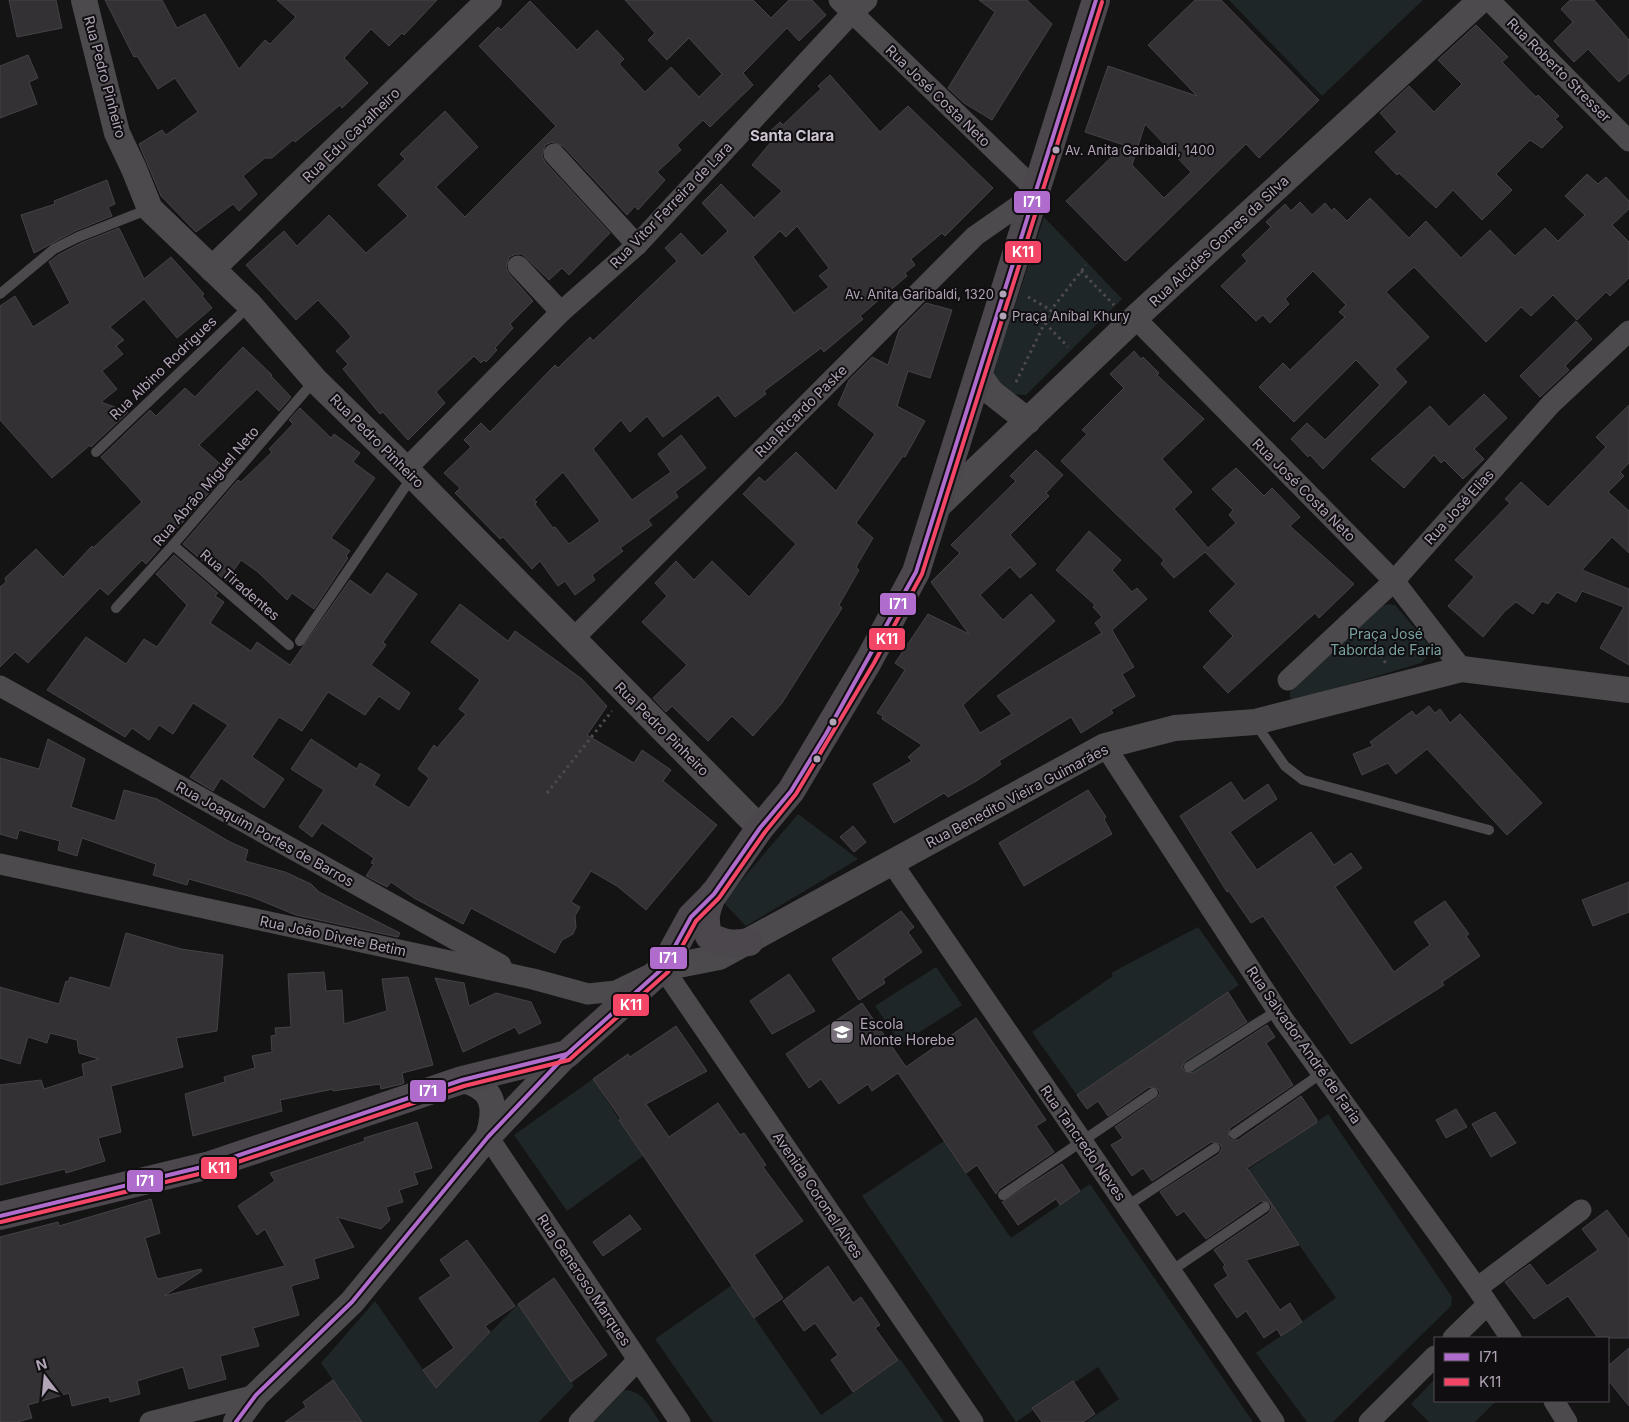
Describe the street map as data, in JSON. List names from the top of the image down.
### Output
{
  "streets": {
    "street": [
      "Rua Roberto Stresser",
      "Rua Pedro Pinheiro",
      "Rua José Costa Neto",
      "Rua Edu Cavalheiro",
      "Rua Vitor Ferreira de Lara",
      "Rua Alcides Gomes da Silva",
      "Rua Ricardo Paske",
      "Rua José Elias",
      "Rua Benedito Vieira Guimarães",
      "Rua Joaquim Portes de Barros",
      "Rua João Divete Betim",
      "Rua Salvador André de Faria",
      "Rua Tancredo Neves",
      "Avenida Coronel Alves",
      "Rua Generoso Marques"
    ],
    "lane": ["Rua Albino Rodrigues", "Rua Abrão Miguel Neto", "Rua Tiradentes"]
  },
  "crossings": [
    ["Rua Pedro Pinheiro", "Rua Edu Cavalheiro"],
    ["Rua Pedro Pinheiro", "Rua Vitor Ferreira de Lara"],
    ["Rua Pedro Pinheiro", "Rua Albino Rodrigues"],
    ["Rua Pedro Pinheiro", "Rua Ricardo Paske"],
    ["Rua Pedro Pinheiro", "Rua Abrão Miguel Neto"],
    ["Rua José Costa Neto", "Rua Vitor Ferreira de Lara"],
    ["Rua José Costa Neto", "Rua Alcides Gomes da Silva"],
    ["Rua José Costa Neto", "Rua Ricardo Paske"],
    ["Rua José Costa Neto", "Rua José Elias"],
    ["Rua José Costa Neto", "Rua Benedito Vieira Guimarães"],
    ["Rua Abrão Miguel Neto", "Rua Tiradentes"],
    ["Rua Benedito Vieira Guimarães", "Rua João Divete Betim"],
    ["Rua Benedito Vieira Guimarães", "Rua Salvador André de Faria"],
    ["Rua Benedito Vieira Guimarães", "Rua Tancredo Neves"],
    ["Rua Benedito Vieira Guimarães", "Avenida Coronel Alves"],
    ["Rua Joaquim Portes de Barros", "Rua João Divete Betim"],
    ["Rua João Divete Betim", "Avenida Coronel Alves"]
  ],
  "districts": ["Santa Clara"],
  "parks": ["Praça José Taborda de Faria"],
  "places": {
    "other": ["Av. Anita Garibaldi, 1400", "Av. Anita Garibaldi, 1320", "Praça Aníbal Khury"],
    "school or university": ["Escola Monte Horebe"]
  },
  "lines": ["transit line I71", "transit line K11"],
  "legend": ["I71", "K11"],
  "north": "top"
}
